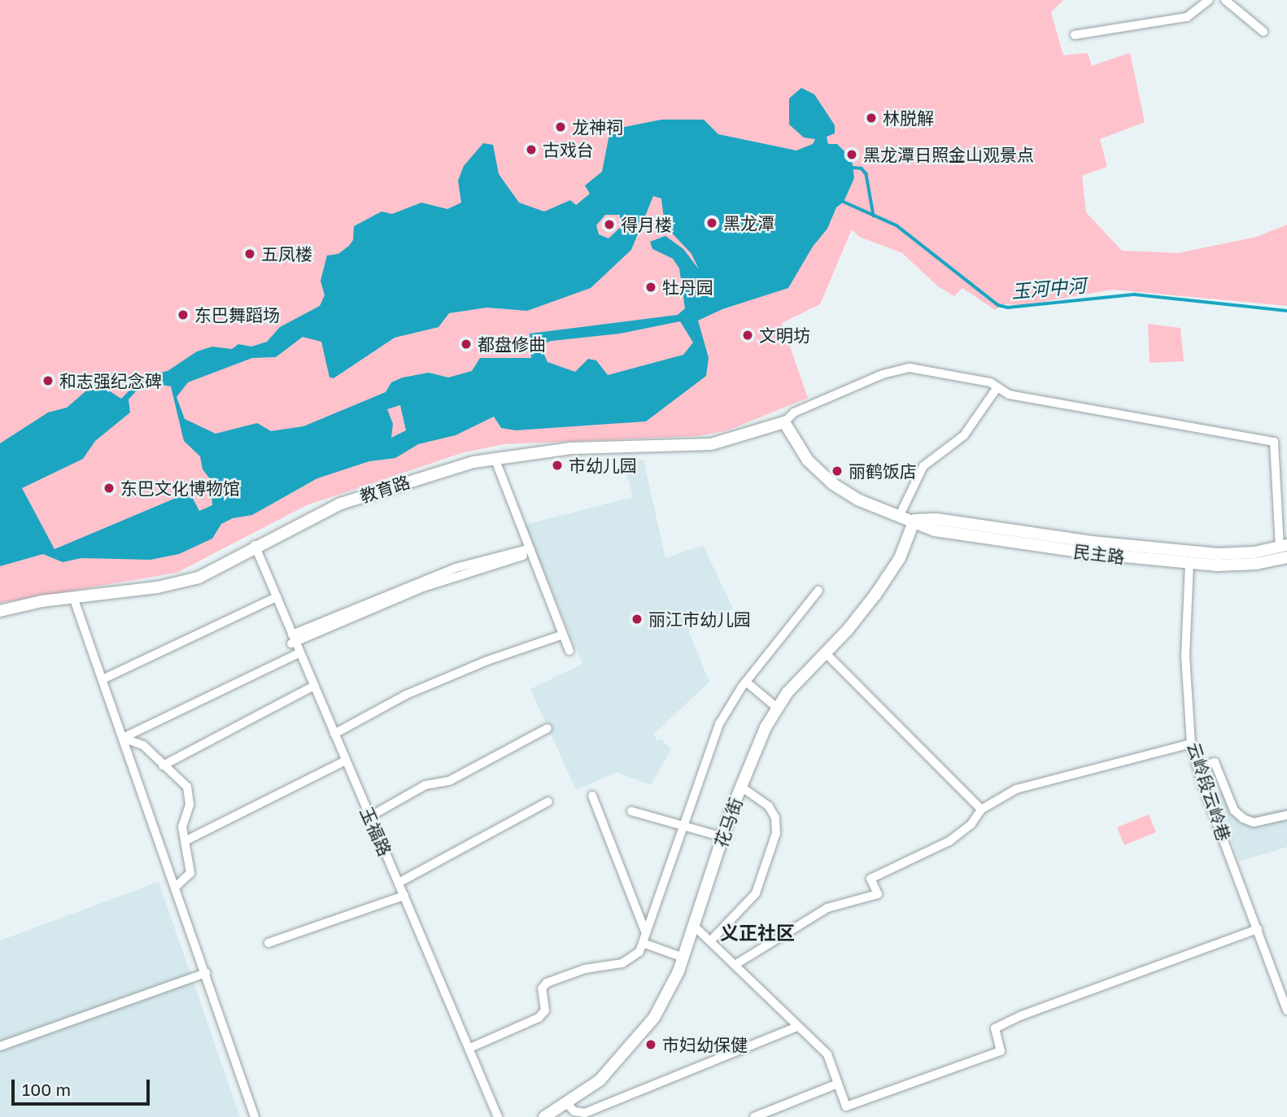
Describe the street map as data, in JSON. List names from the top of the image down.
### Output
{
  "streets": {
    "main road": ["教育路", "民主路", "花马街"],
    "street": ["云岭段云岭巷", "玉福路"]
  },
  "crossings": [
    ["教育路", "民主路"],
    ["教育路", "玉福路"],
    ["民主路", "云岭段云岭巷"],
    ["民主路", "花马街"]
  ],
  "districts": ["义正社区"],
  "water": ["玉河中河"],
  "places": [
    "林脱解",
    "龙神祠",
    "古戏台",
    "黑龙潭日照金山观景点",
    "黑龙潭",
    "得月楼",
    "五凤楼",
    "牡丹园",
    "东巴舞蹈场",
    "文明坊",
    "都盘修曲",
    "和志强纪念碑",
    "市幼儿园",
    "丽鹤饭店",
    "东巴文化博物馆",
    "丽江市幼儿园",
    "市妇幼保健"
  ],
  "scale_bar": "100 m"
}
